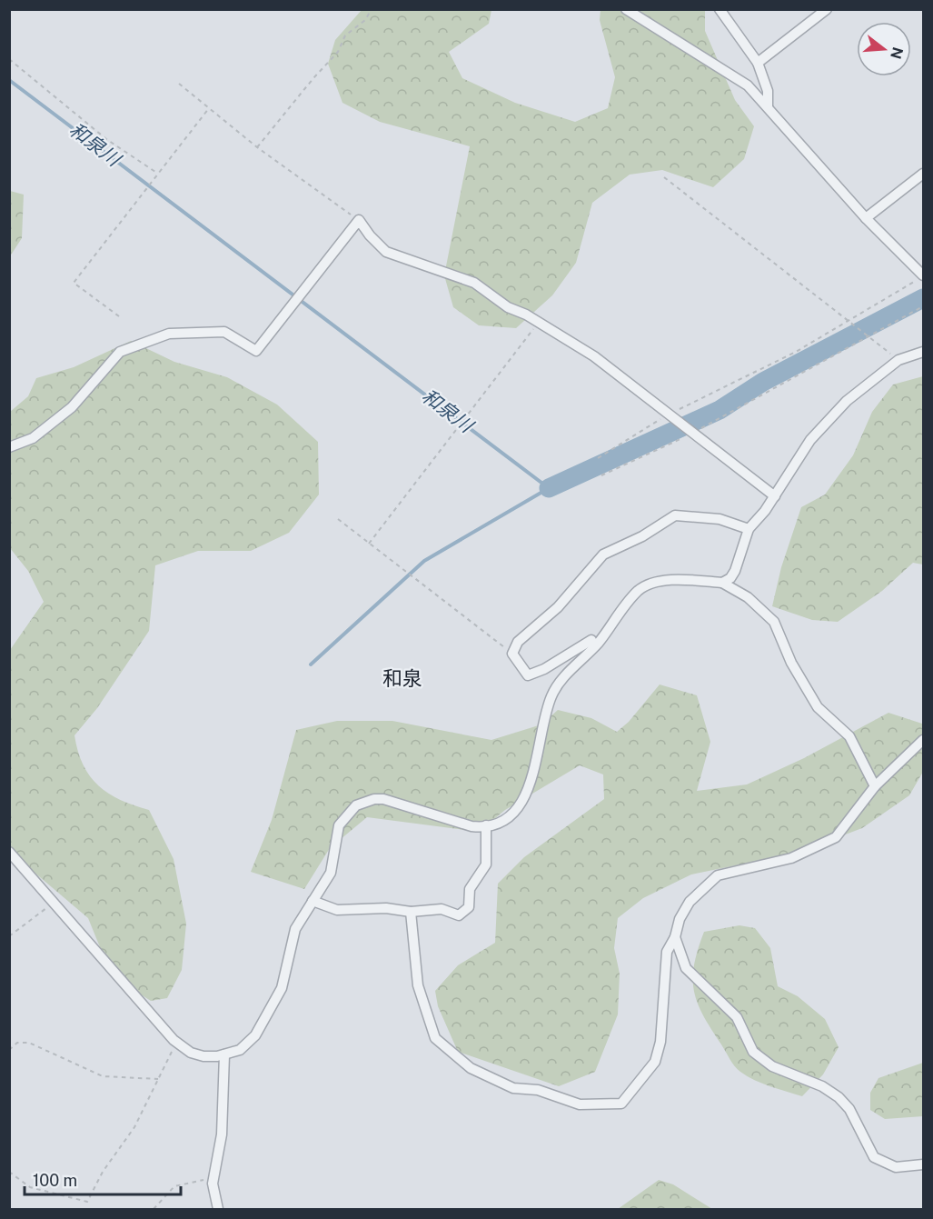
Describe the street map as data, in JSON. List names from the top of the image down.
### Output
{
  "districts": ["和泉"],
  "water": ["和泉川"],
  "scale_bar": "100 m",
  "north": "right"
}
